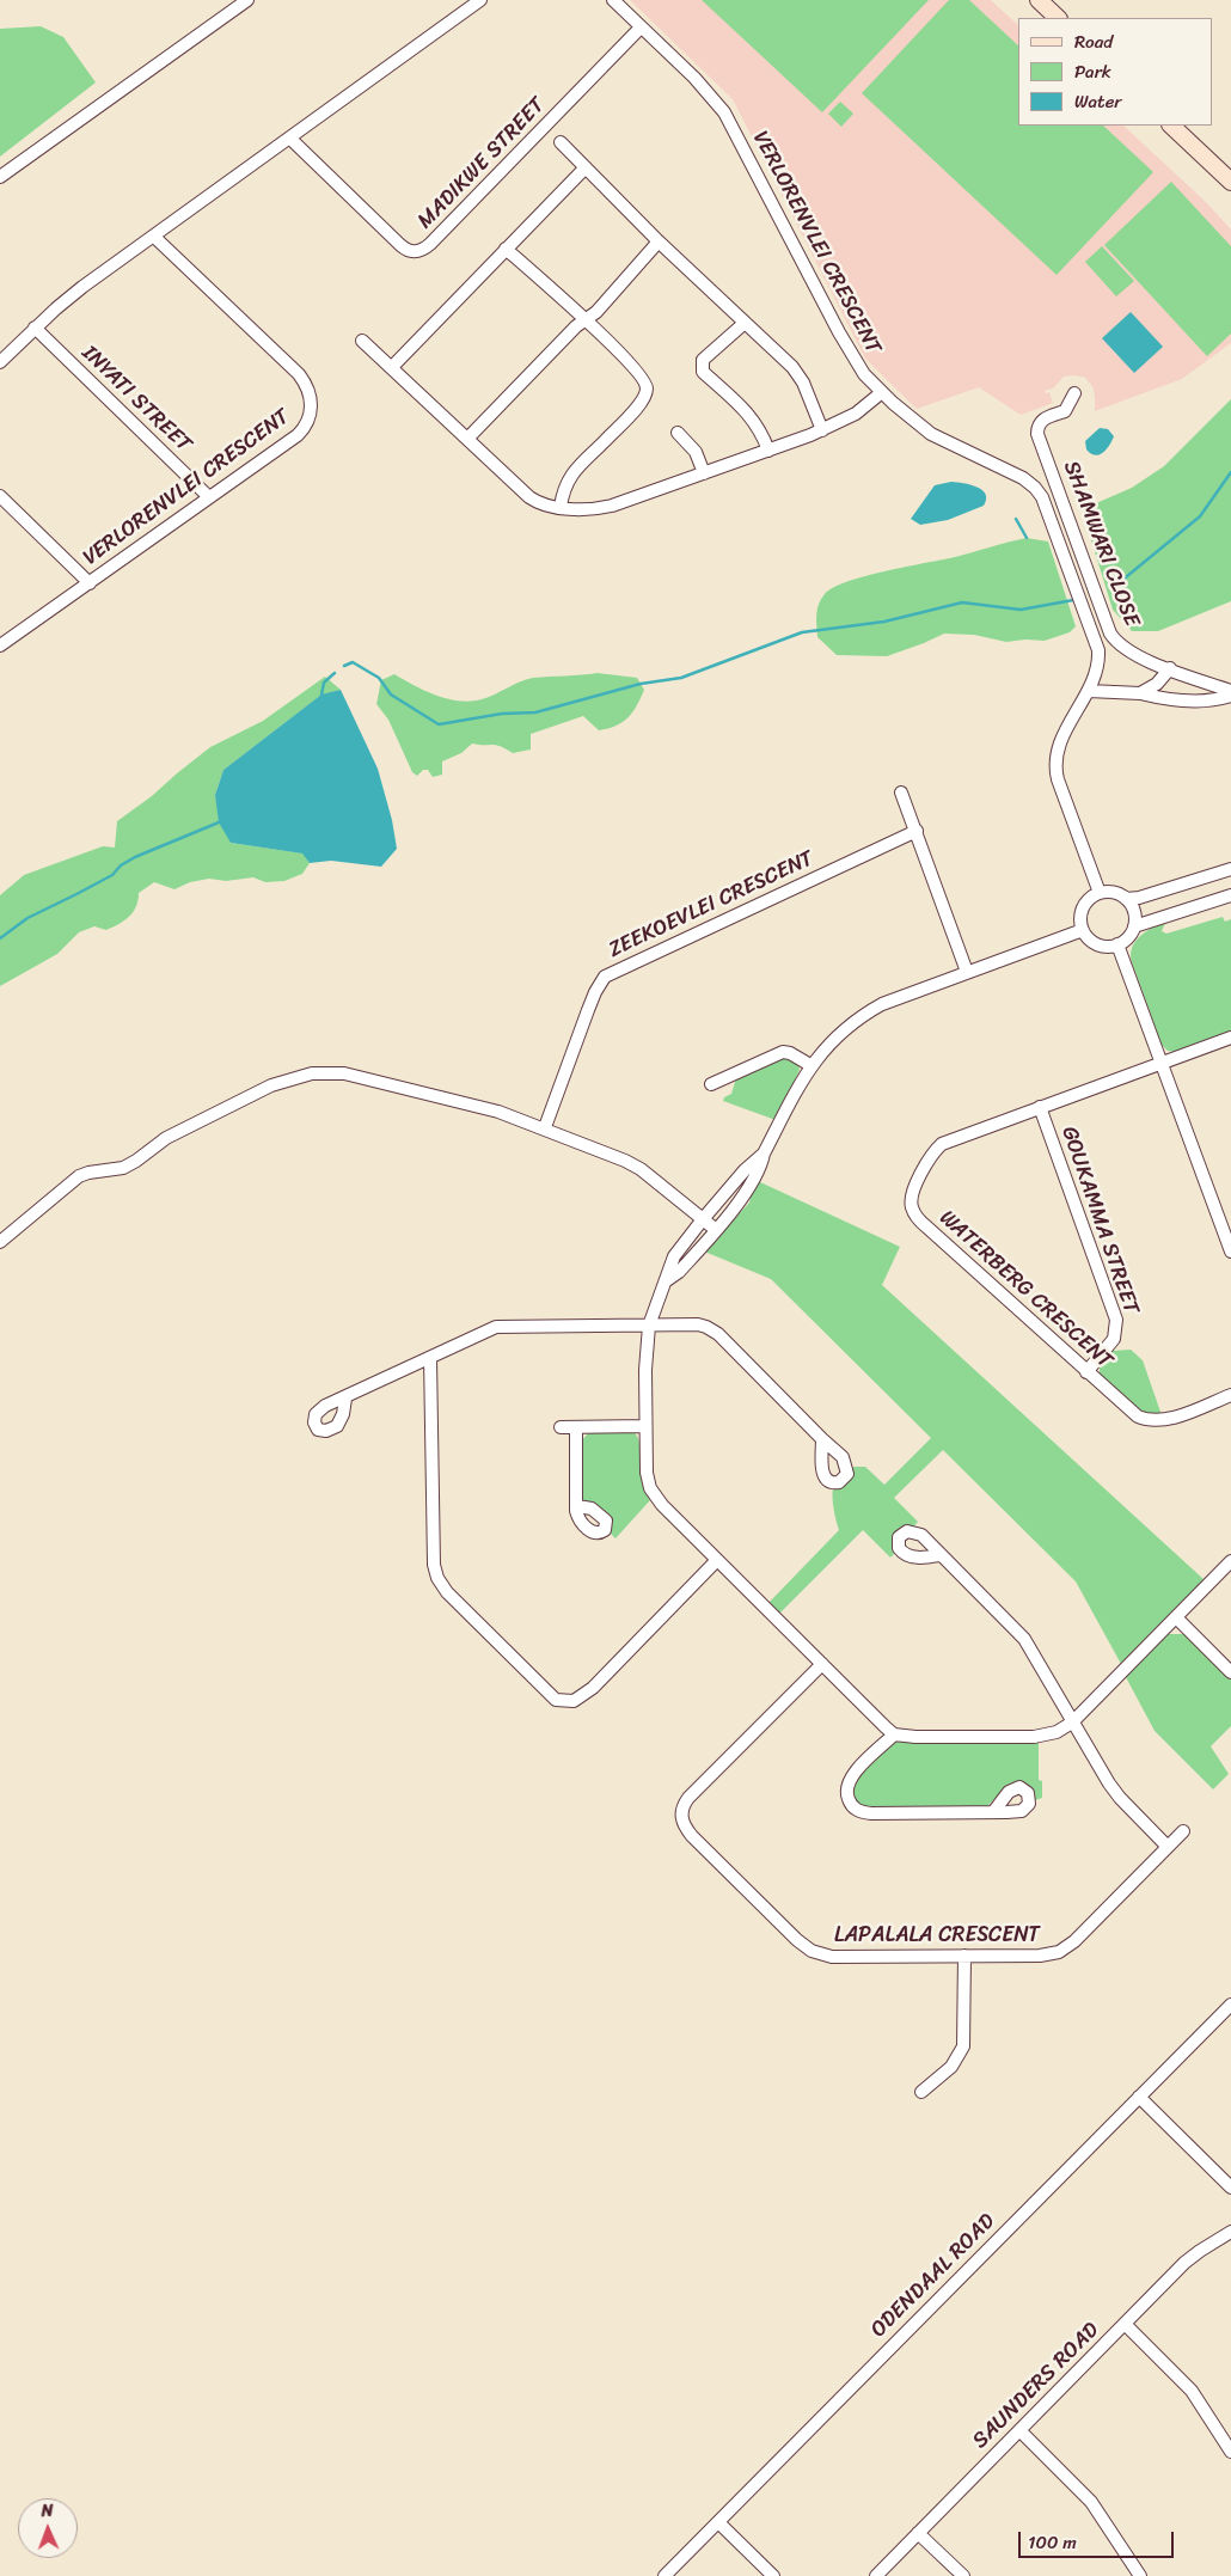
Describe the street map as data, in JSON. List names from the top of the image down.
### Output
{
  "streets": {
    "street": [
      "MADIKWE STREET",
      "VERLORENVLEI CRESCENT",
      "INYATI STREET",
      "SHAMWARI CLOSE",
      "ZEEKOEVLEI CRESCENT",
      "GOUKAMMA STREET",
      "WATERBERG CRESCENT",
      "LAPALALA CRESCENT",
      "ODENDAAL ROAD",
      "SAUNDERS ROAD"
    ]
  },
  "crossings": [
    ["MADIKWE STREET", "VERLORENVLEI CRESCENT"],
    ["VERLORENVLEI CRESCENT", "INYATI STREET"],
    ["GOUKAMMA STREET", "WATERBERG CRESCENT"]
  ],
  "legend": ["Road", "Park", "Water"],
  "scale_bar": "100 m",
  "north": "top"
}
